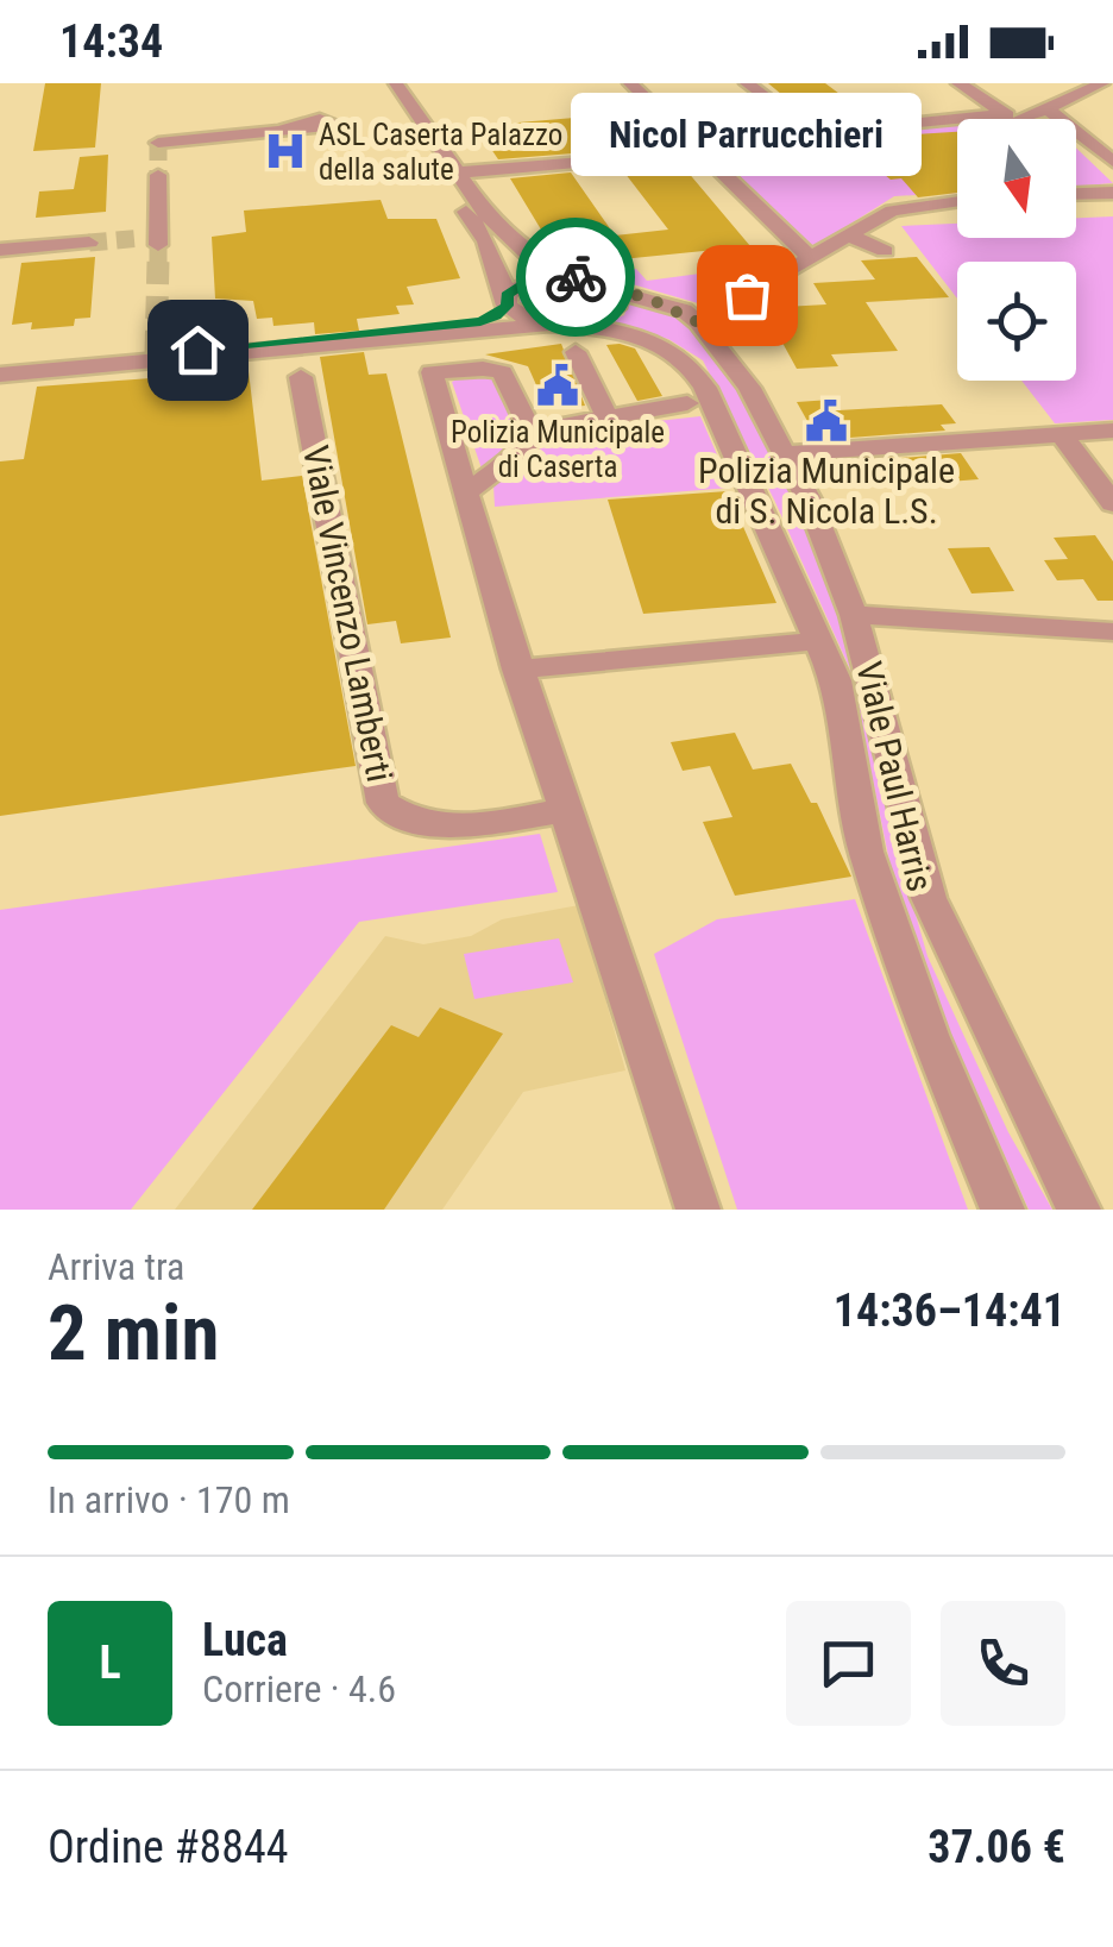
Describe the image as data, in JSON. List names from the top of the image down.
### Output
{
  "streets": {
    "street": ["Viale Vincenzo Lamberti", "Viale Paul Harris"]
  },
  "places": {
    "hospital": ["ASL Caserta Palazzo della salute"],
    "other": ["Nicol Parrucchieri"],
    "public building": ["Polizia Municipale di Caserta", "Polizia Municipale di S. Nicola L.S."]
  },
  "north": "bottom",
  "page": {
    "status": "14:34",
    "bubble": "Nicol Parrucchieri",
    "heading": ["2 min", "Arriva tra", "14:36–14:41"],
    "panel": [
      "Luca",
      "Corriere · 4.6",
      "Ordine #8844",
      "37.06 €"
    ],
    "bar": "In arrivo · 170 m",
    "round": "L"
  }
}
